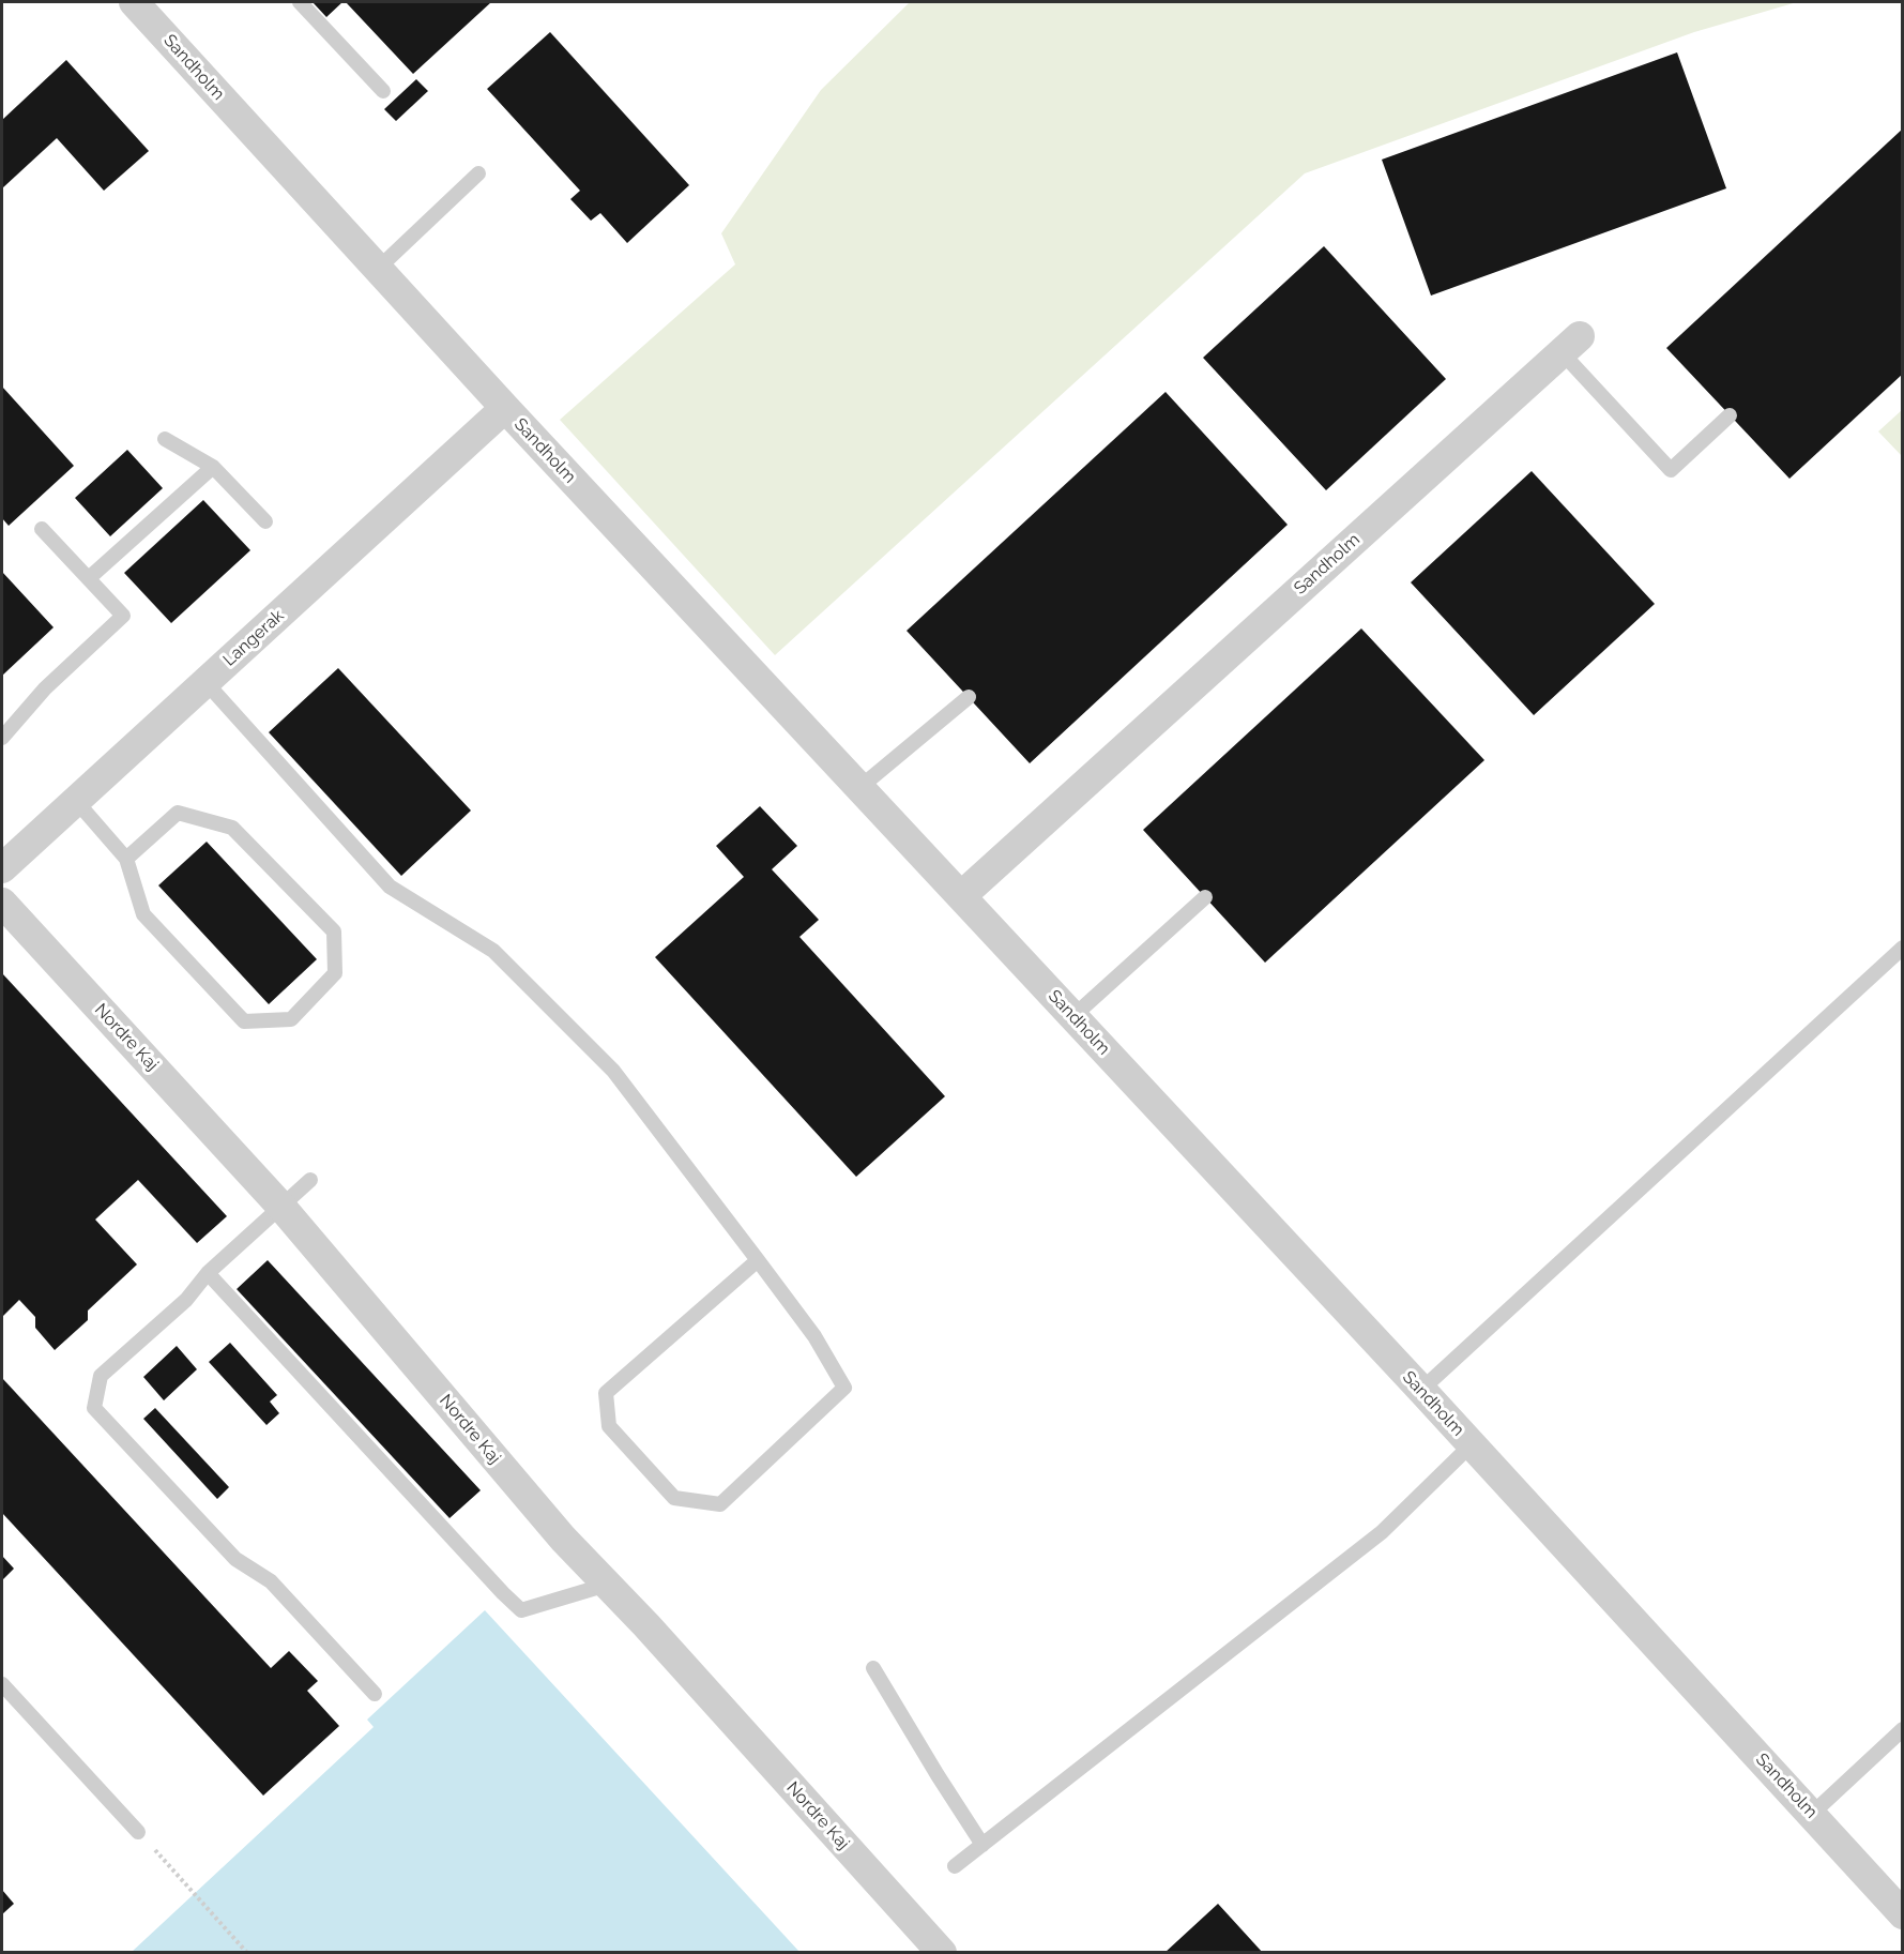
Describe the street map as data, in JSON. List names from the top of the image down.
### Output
{
  "streets": {
    "street": ["Sandholm", "Langerak", "Nordre Kaj"]
  },
  "crossings": [
    ["Sandholm", "Langerak"]
  ]
}
